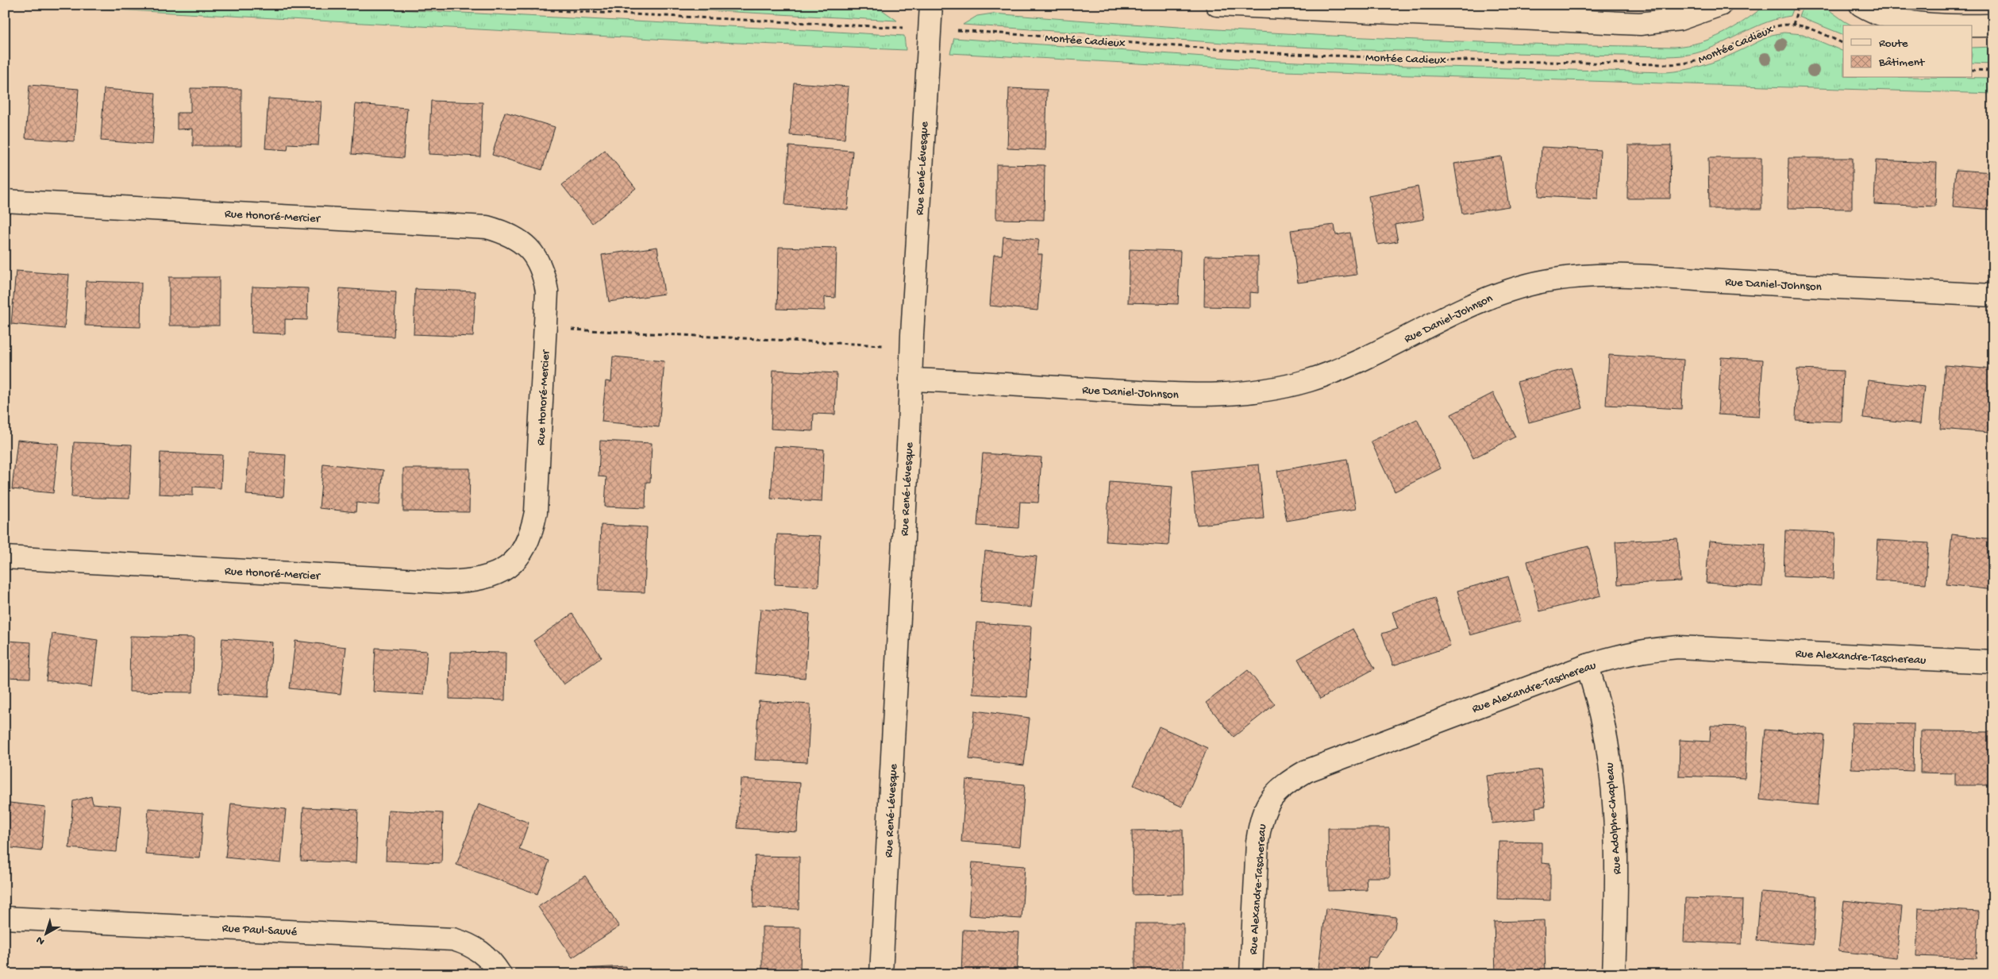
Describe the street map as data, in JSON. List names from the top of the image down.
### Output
{
  "streets": {
    "street": [
      "Rue René-Lévesque",
      "Rue Honoré-Mercier",
      "Rue Daniel-Johnson",
      "Rue Alexandre-Taschereau",
      "Rue Adolphe-Chapleau",
      "Rue Paul-Sauvé"
    ],
    "path": ["Montée Cadieux"]
  },
  "crossings": [
    ["Rue René-Lévesque", "Rue Daniel-Johnson"],
    ["Rue Alexandre-Taschereau", "Rue Adolphe-Chapleau"]
  ],
  "legend": ["Route", "Bâtiment"],
  "north": "bottom left"
}
